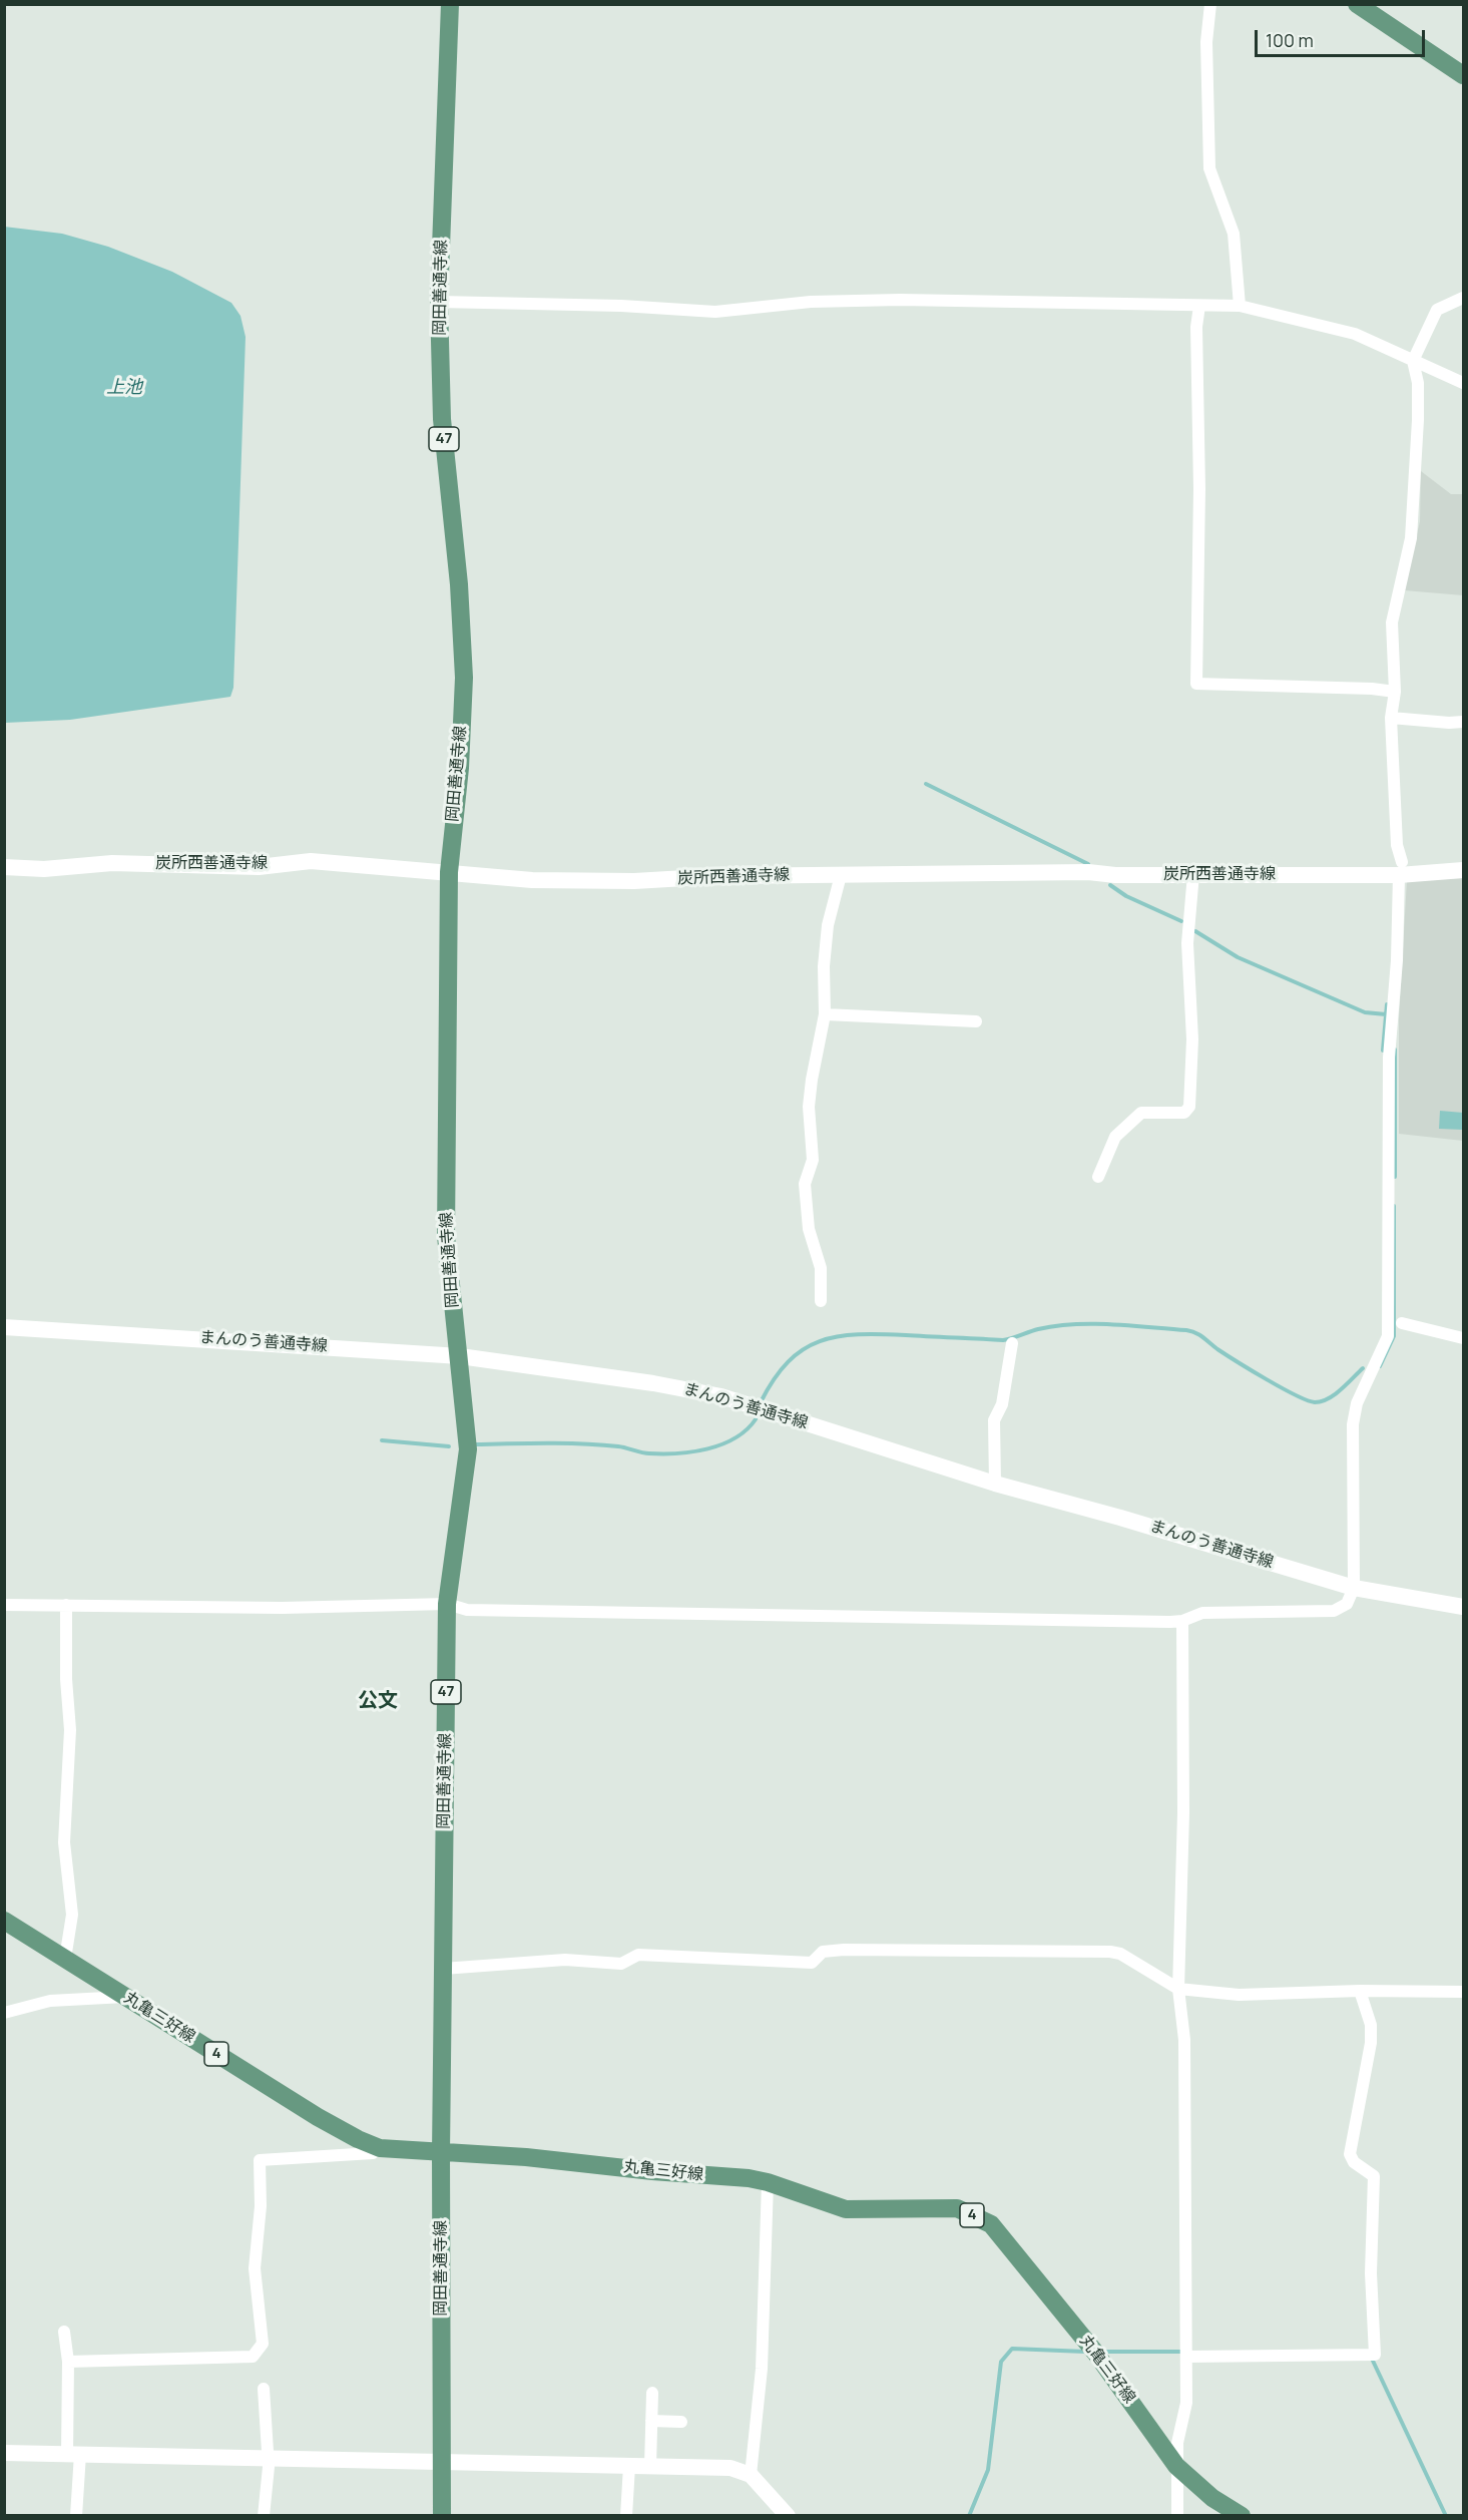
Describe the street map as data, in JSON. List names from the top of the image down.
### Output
{
  "streets": {
    "main road": [
      "岡田善通寺線",
      "47",
      "炭所西善通寺線",
      "まんのう善通寺線",
      "丸亀三好線",
      "4"
    ]
  },
  "crossings": [
    ["岡田善通寺線", "炭所西善通寺線"],
    ["岡田善通寺線", "まんのう善通寺線"],
    ["岡田善通寺線", "丸亀三好線"]
  ],
  "districts": ["公文"],
  "water": ["上池"],
  "scale_bar": "100 m"
}
